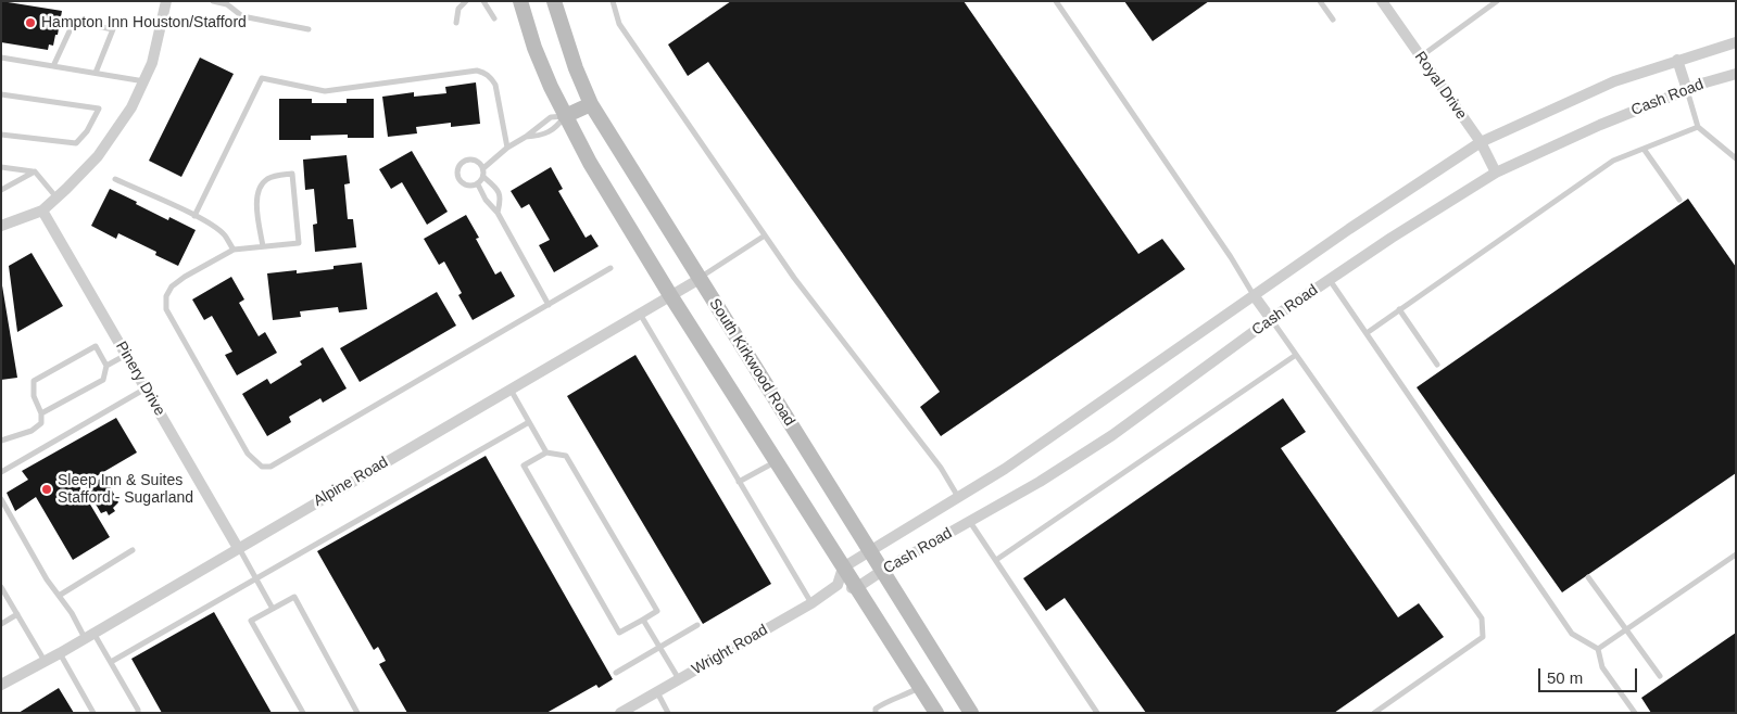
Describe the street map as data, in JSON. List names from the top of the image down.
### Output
{
  "streets": {
    "main road": ["South Kirkwood Road"],
    "street": [
      "Royal Drive",
      "Cash Road",
      "Pinery Drive",
      "Alpine Road",
      "Wright Road"
    ]
  },
  "crossings": [
    ["Royal Drive", "Cash Road"],
    ["Cash Road", "South Kirkwood Road"],
    ["South Kirkwood Road", "Alpine Road"],
    ["Pinery Drive", "Alpine Road"]
  ],
  "places": ["Hampton Inn Houston/Stafford", "Sleep Inn & Suites Stafford - Sugarland"],
  "scale_bar": "50 m"
}
